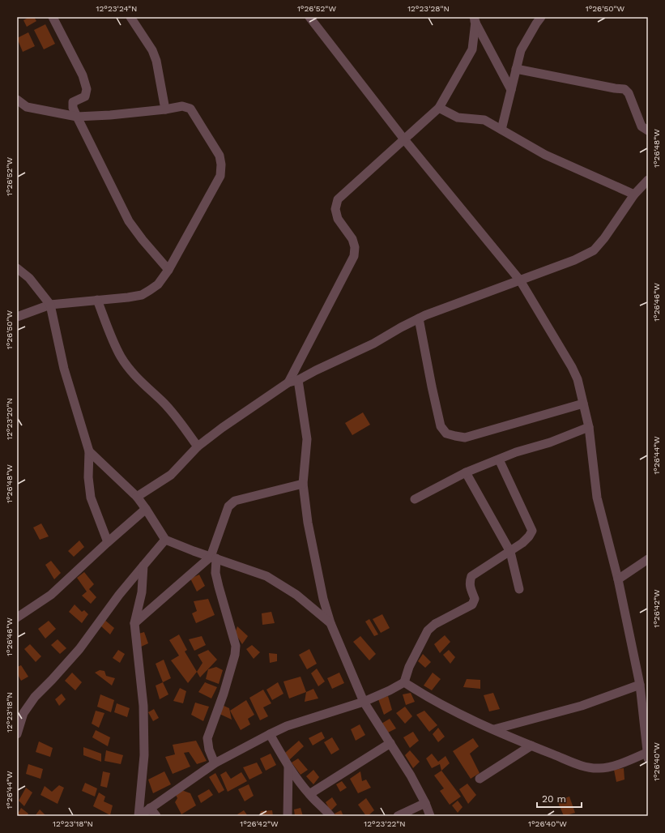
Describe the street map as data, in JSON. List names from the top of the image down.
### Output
{
  "scale_bar": "20 m",
  "coordinates": [
    "12°23'24\"N",
    "1°26'52\"W",
    "12°23'28\"N",
    "1°26'50\"W",
    "1°26'48\"W",
    "1°26'46\"W",
    "12°23'20\"N",
    "1°26'44\"W",
    "1°26'42\"W",
    "12°23'18\"N",
    "1°26'40\"W",
    "12°23'22\"N"
  ]
}
